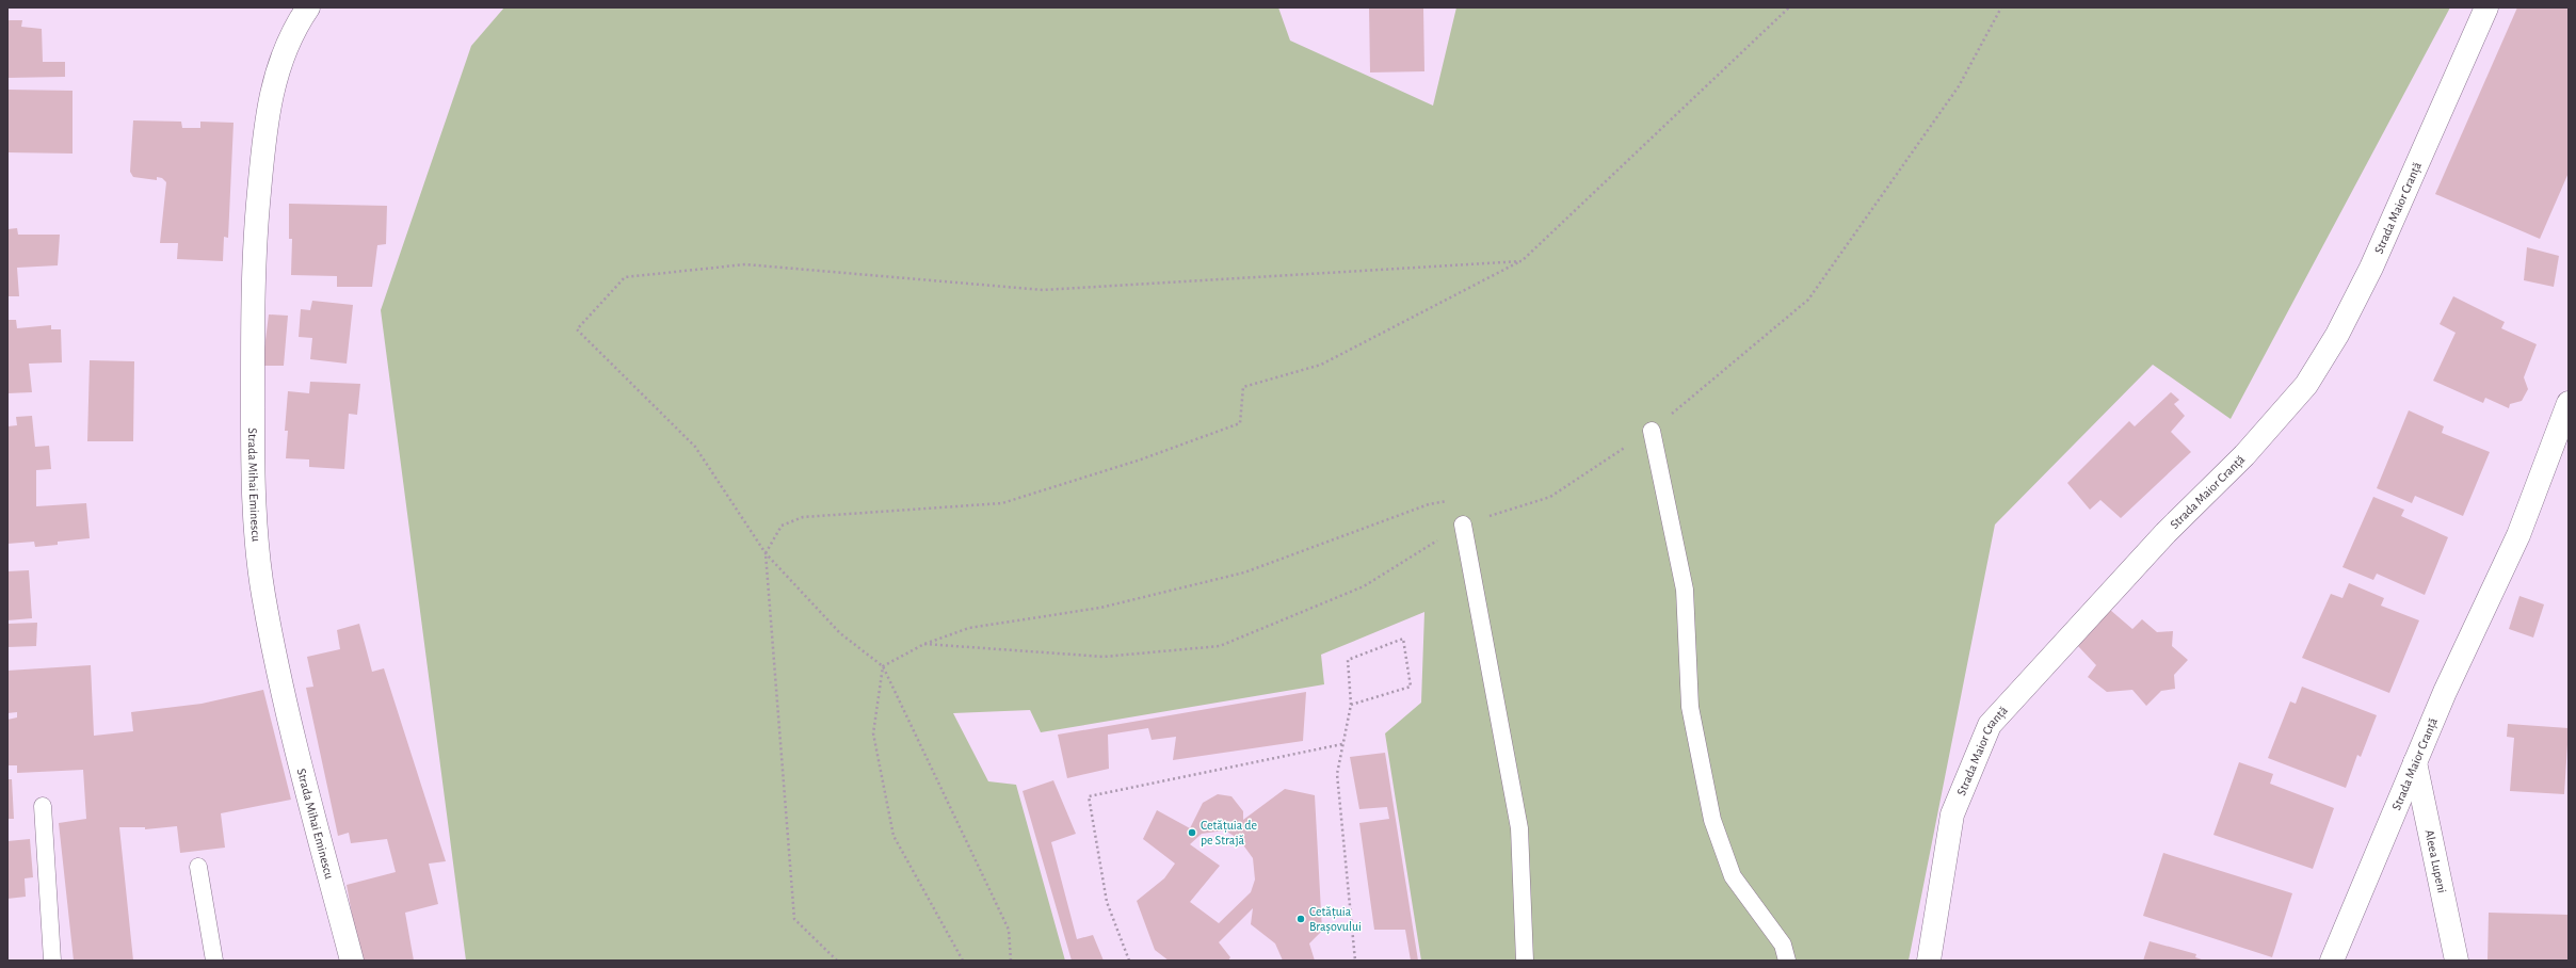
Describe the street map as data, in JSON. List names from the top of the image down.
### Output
{
  "streets": {
    "street": ["Strada Maior Cranță", "Strada Mihai Eminescu", "Aleea Lupeni"]
  },
  "crossings": [
    ["Strada Maior Cranță", "Aleea Lupeni"]
  ],
  "places": ["Cetățuia de pe Strajă", "Cetățuia Brașovului"]
}
